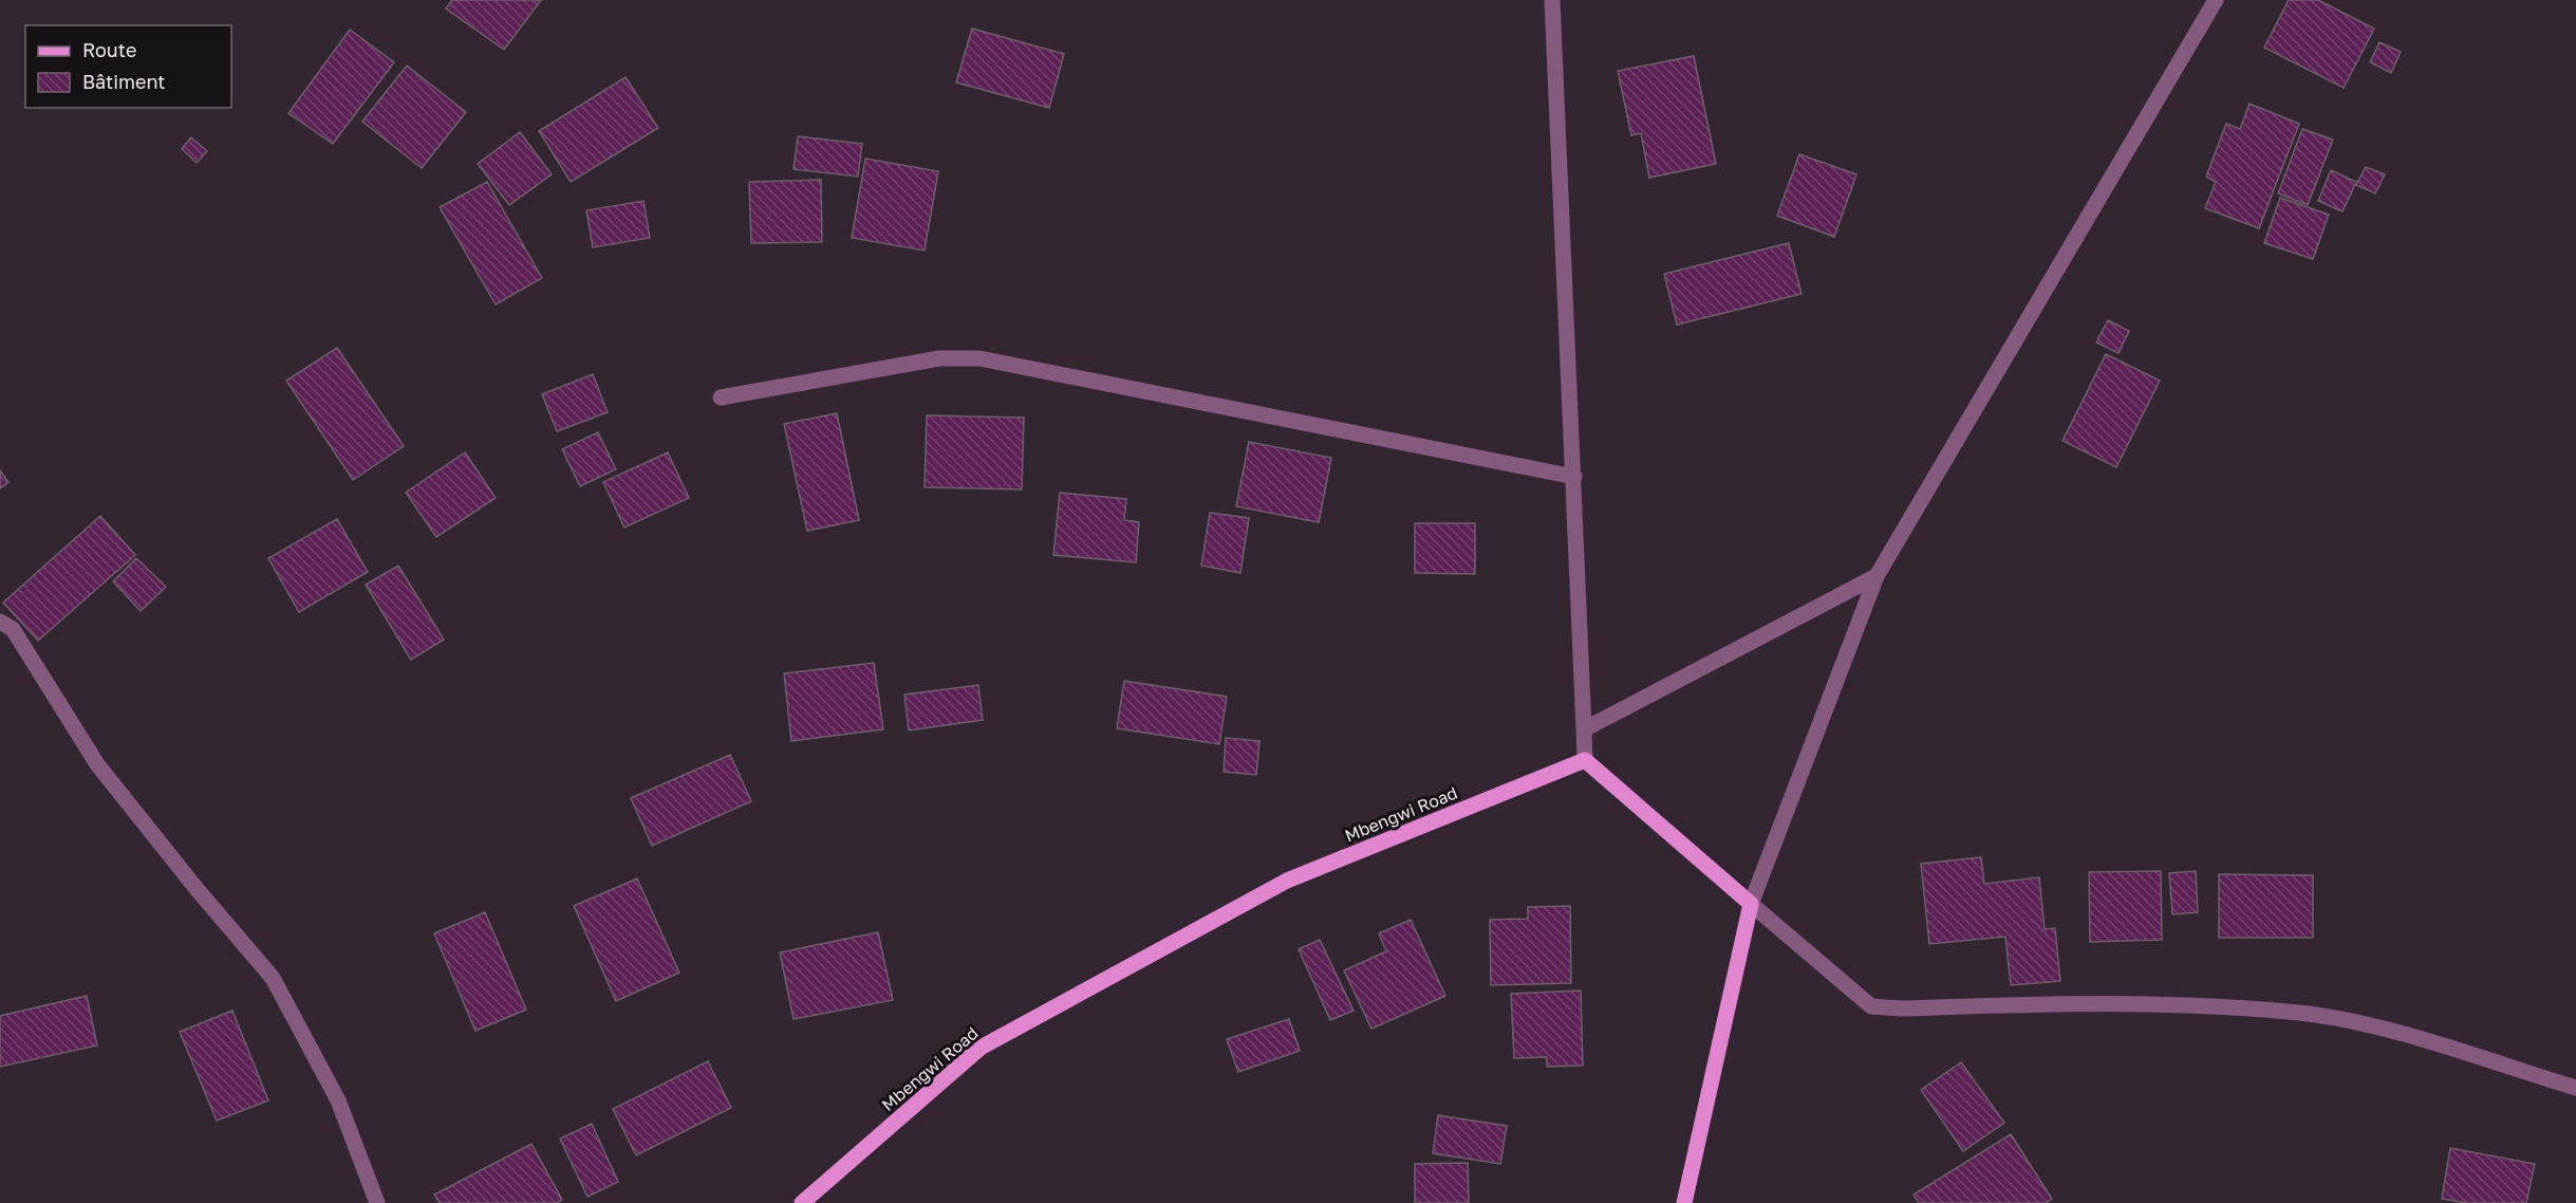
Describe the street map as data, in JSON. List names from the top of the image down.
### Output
{
  "streets": {
    "main road": ["Mbengwi Road"]
  },
  "legend": ["Route", "Bâtiment"]
}
